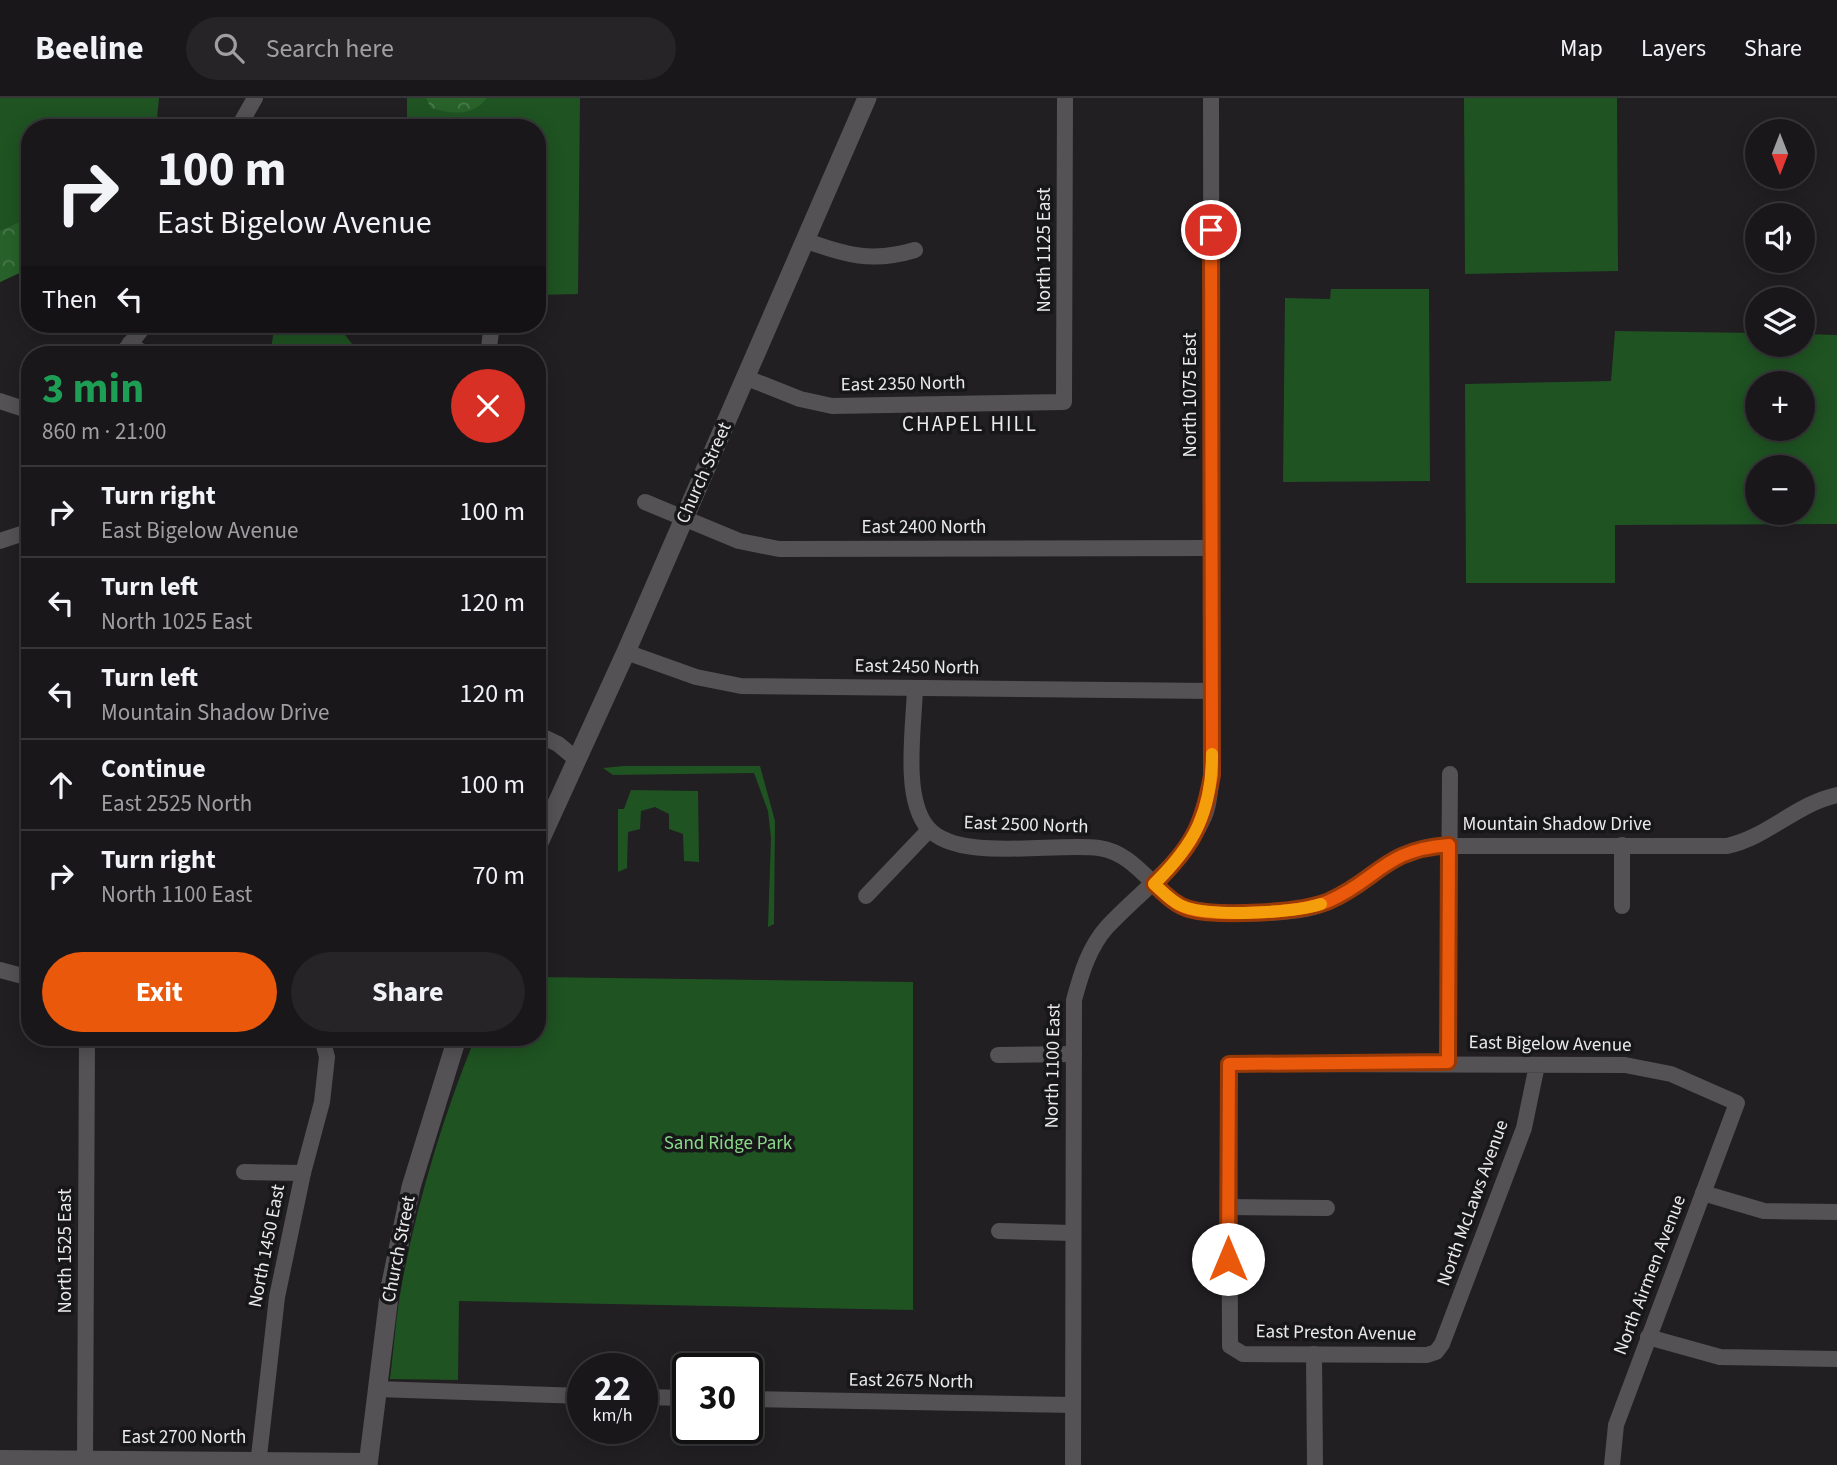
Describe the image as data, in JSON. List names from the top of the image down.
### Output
{
  "streets": {
    "street": [
      "North 1125 East",
      "East 2350 North",
      "North 1075 East",
      "Church Street",
      "East 2400 North",
      "East 2450 North",
      "Mountain Shadow Drive",
      "East 2500 North",
      "East Bigelow Avenue",
      "North 1100 East",
      "North McLaws Avenue",
      "North 1450 East",
      "North 1525 East",
      "North Airmen Avenue",
      "East Preston Avenue",
      "East 2675 North",
      "East 2700 North"
    ]
  },
  "crossings": [
    ["North 1125 East", "East 2350 North"],
    ["East 2350 North", "Church Street"],
    ["North 1075 East", "East 2400 North"],
    ["North 1075 East", "East 2450 North"],
    ["North 1075 East", "North 1100 East"],
    ["Church Street", "East 2400 North"],
    ["Church Street", "East 2450 North"],
    ["Church Street", "East 2700 North"],
    ["East 2450 North", "North 1100 East"],
    ["Mountain Shadow Drive", "East 2500 North"],
    ["East 2500 North", "North 1100 East"],
    ["East Bigelow Avenue", "North McLaws Avenue"],
    ["East Bigelow Avenue", "North Airmen Avenue"],
    ["East Bigelow Avenue", "East Preston Avenue"],
    ["North 1100 East", "East 2675 North"],
    ["North McLaws Avenue", "East Preston Avenue"],
    ["North 1450 East", "East 2700 North"],
    ["North 1525 East", "East 2700 North"]
  ],
  "districts": ["CHAPEL HILL"],
  "parks": ["Sand Ridge Park"],
  "north": "bottom",
  "page": {
    "header": "Beeline",
    "search": "Search here",
    "nav": ["Map", "Layers", "Share"],
    "map_buttons": ["+", "−"],
    "turn": ["100 m", "East Bigelow Avenue"],
    "then": "Then",
    "heading": ["3 min", "860 m · 21:00"],
    "list": [
      {
        "name": "Turn right",
        "note": "East Bigelow Avenue",
        "value": "100 m"
      },
      {
        "name": "Turn left",
        "note": "North 1025 East",
        "value": "120 m"
      },
      {
        "name": "Turn left",
        "note": "Mountain Shadow Drive",
        "value": "120 m"
      },
      {
        "name": "Continue",
        "note": "East 2525 North",
        "value": "100 m"
      },
      {
        "name": "Turn right",
        "note": "North 1100 East",
        "value": "70 m"
      }
    ],
    "buttons": ["Exit", "Share"],
    "speed": "22 km/h",
    "limit": "30"
  }
}
